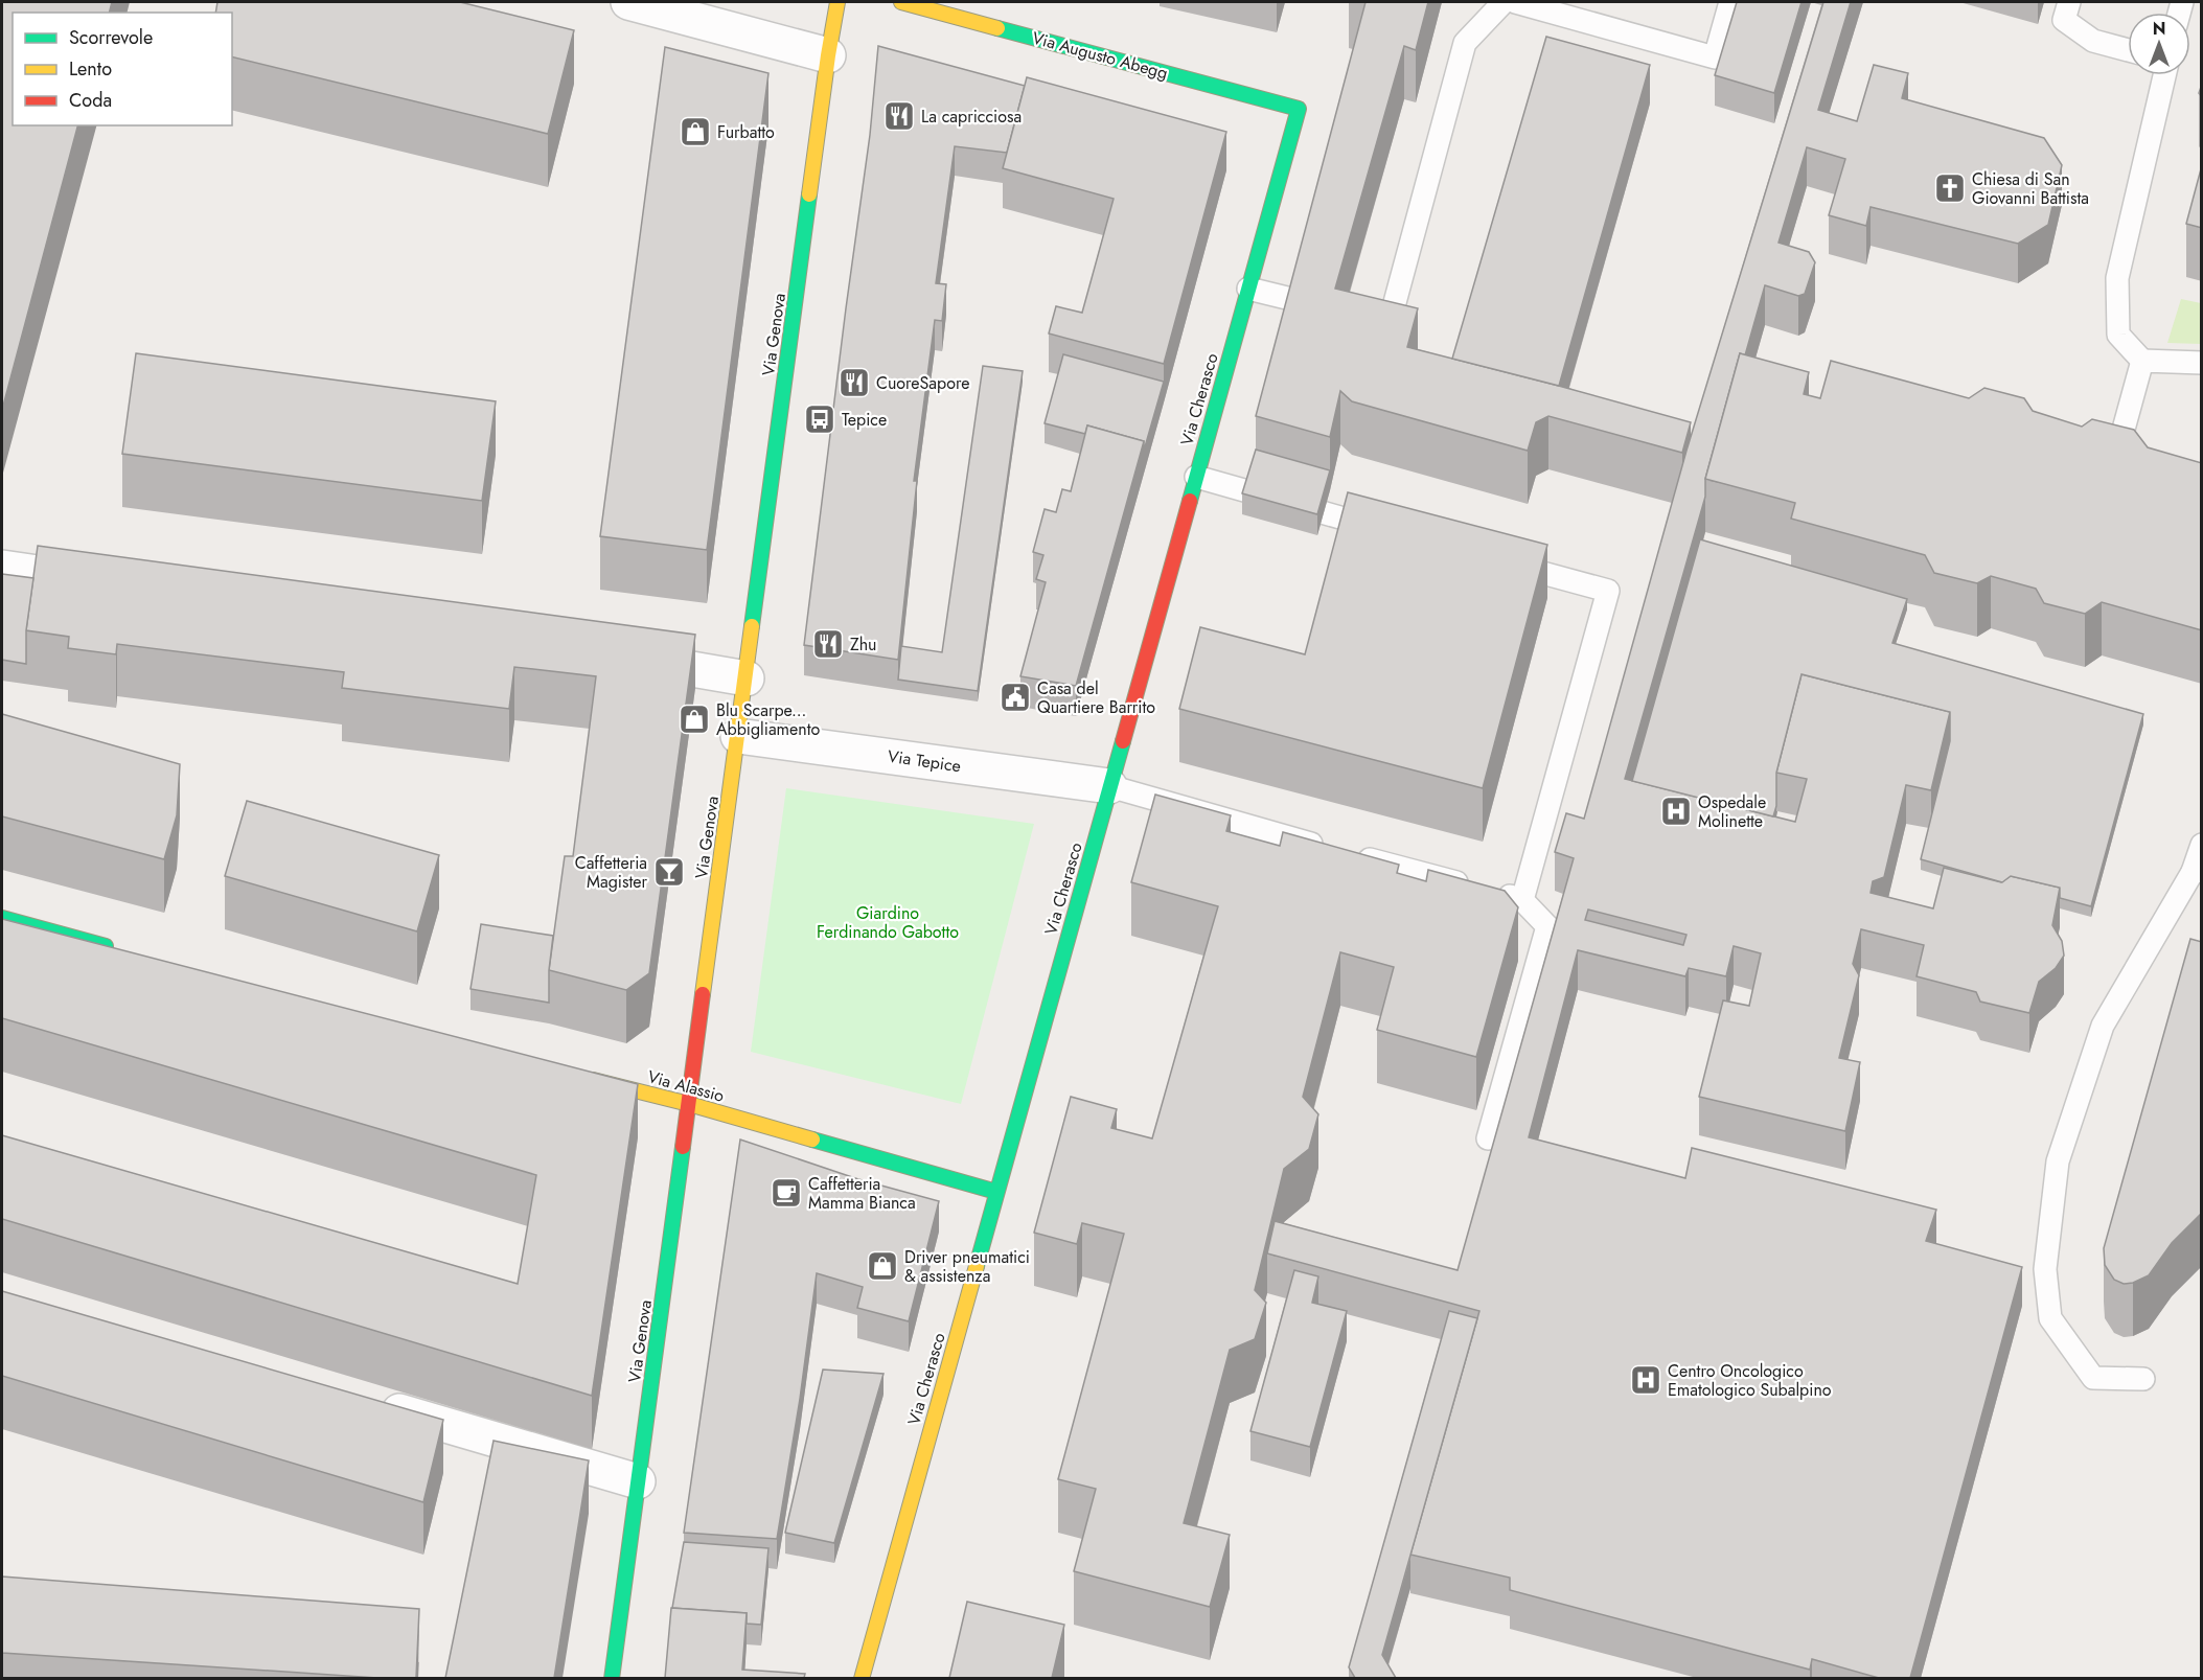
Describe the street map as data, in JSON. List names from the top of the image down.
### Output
{
  "streets": {
    "street": [
      "Via Augusto Abegg",
      "Via Genova",
      "Via Cherasco",
      "Via Tepice",
      "Via Alassio"
    ]
  },
  "crossings": [
    ["Via Augusto Abegg", "Via Cherasco"],
    ["Via Genova", "Via Tepice"],
    ["Via Genova", "Via Alassio"],
    ["Via Cherasco", "Via Tepice"],
    ["Via Cherasco", "Via Alassio"]
  ],
  "parks": ["Giardino Ferdinando Gabotto"],
  "places": {
    "restaurant": ["La capricciosa", "CuoreSapore", "Zhu"],
    "shop": ["Furbatto", "Blu Scarpe... Abbigliamento", "Driver pneumatici & assistenza"],
    "church": ["Chiesa di San Giovanni Battista"],
    "bus stop": ["Tepice"],
    "public building": ["Casa del Quartiere Barrito"],
    "hospital": ["Ospedale Molinette", "Centro Oncologico Ematologico Subalpino"],
    "bar": ["Caffetteria Magister"],
    "cafe": ["Caffetteria Mamma Bianca"]
  },
  "legend": ["Scorrevole", "Lento", "Coda"],
  "north": "top"
}
